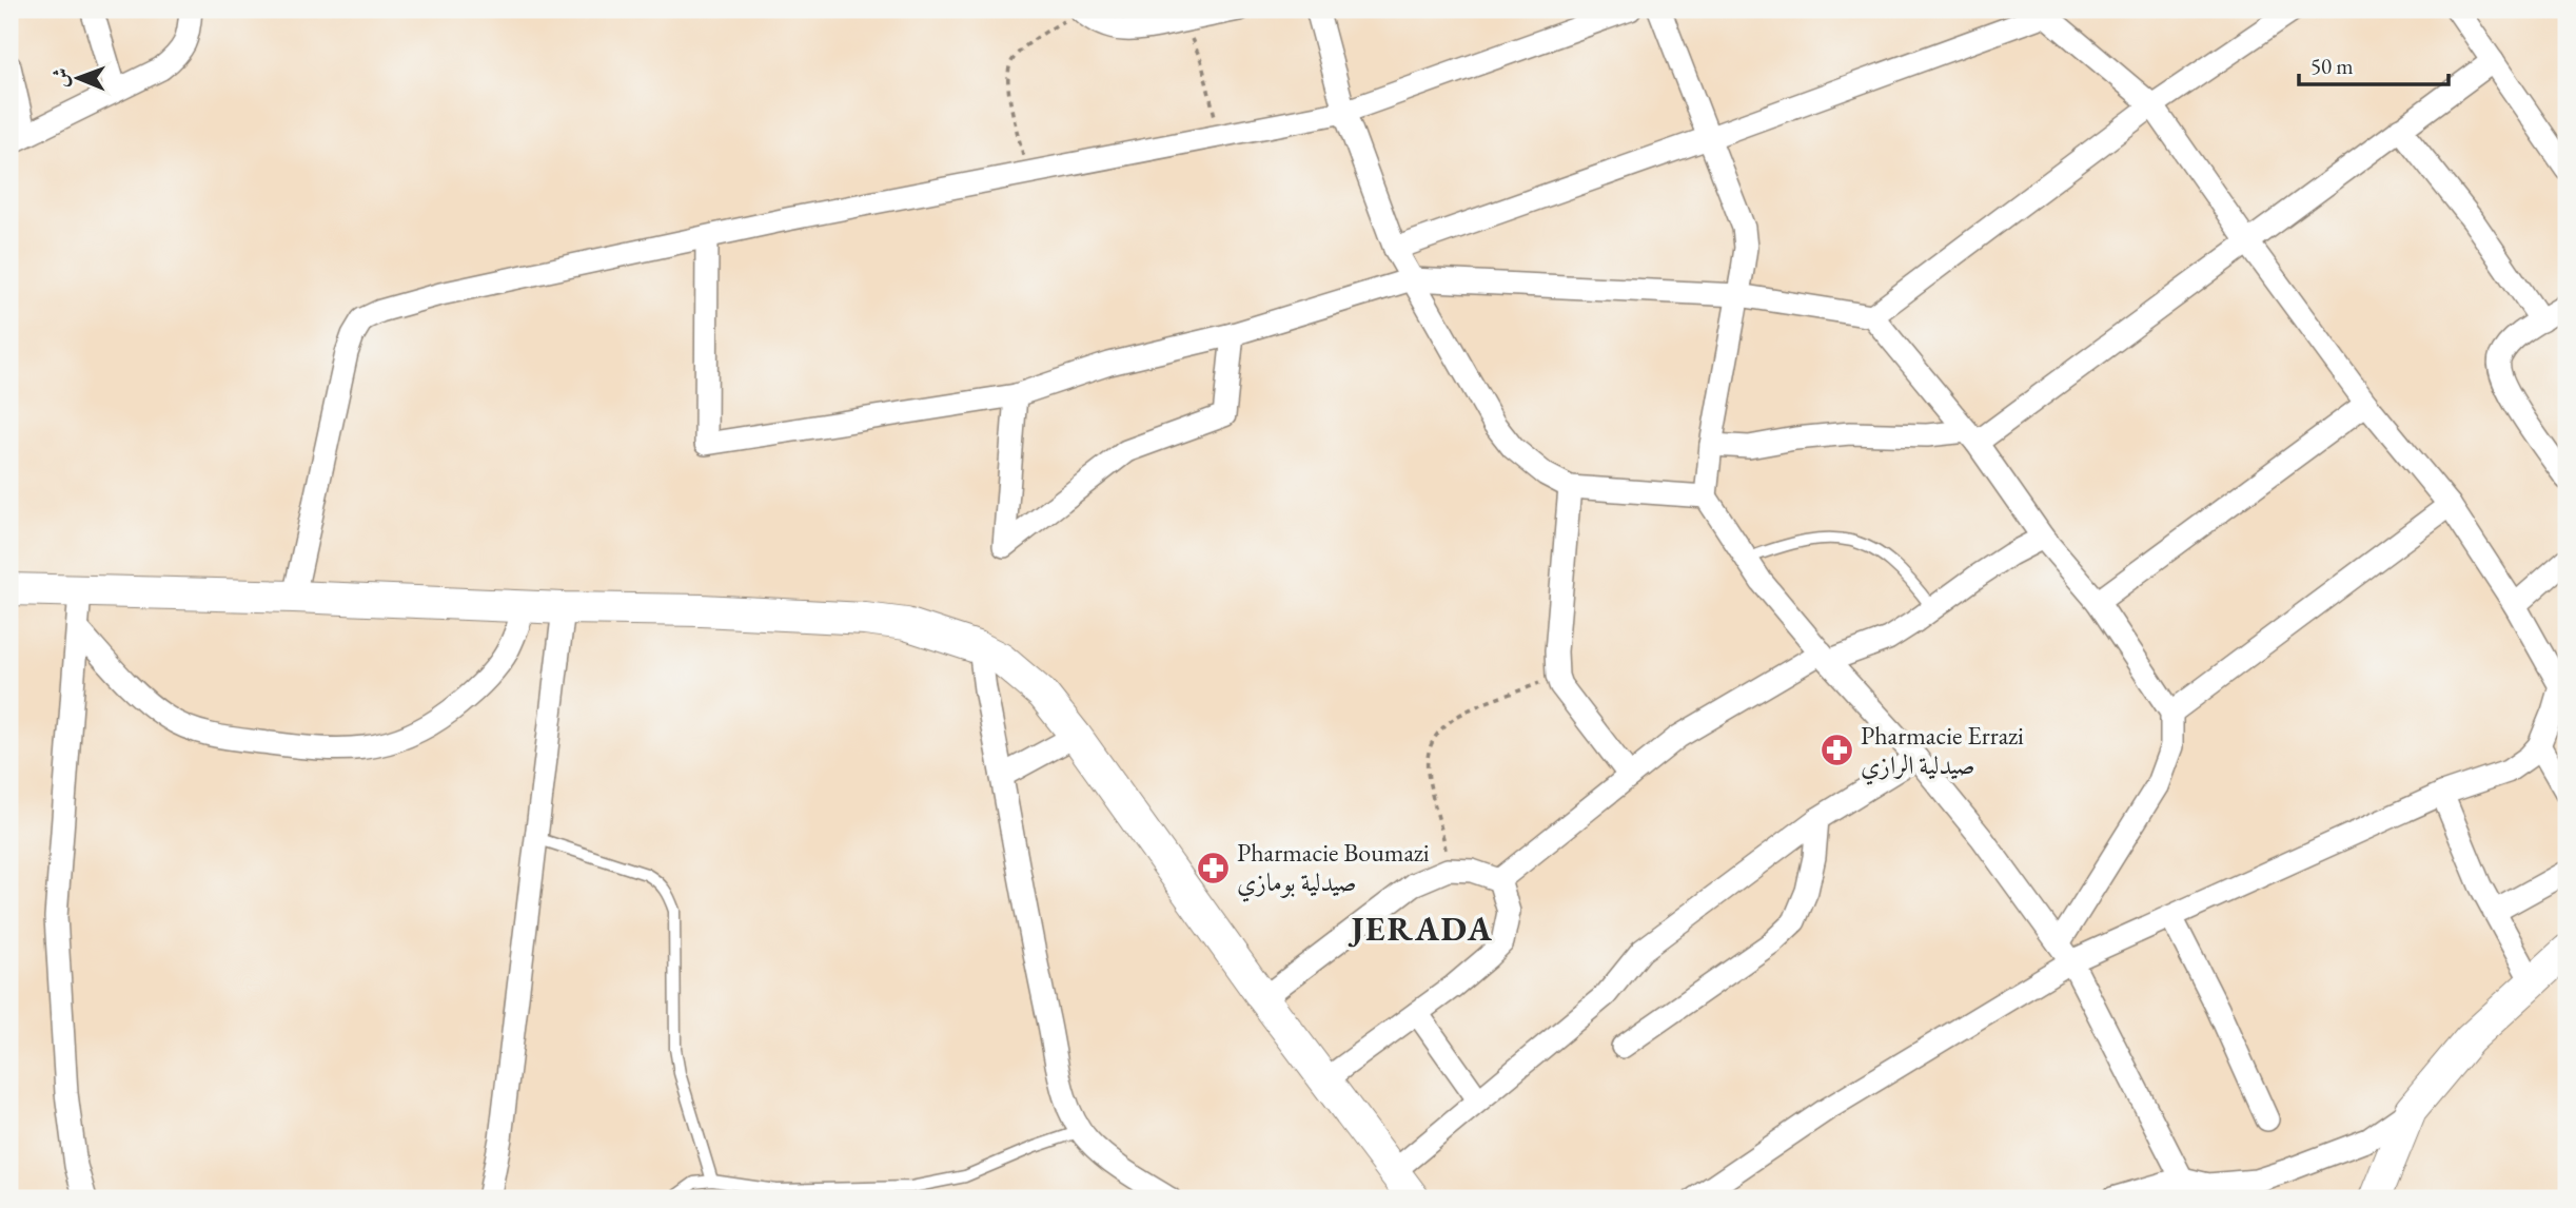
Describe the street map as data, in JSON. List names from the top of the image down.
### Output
{
  "districts": ["JERADA"],
  "places": {
    "pharmacy": ["Pharmacie Errazi صيدلية الرازي", "Pharmacie Boumazi صيدلية بومازي"]
  },
  "scale_bar": "50 m",
  "north": "left"
}
